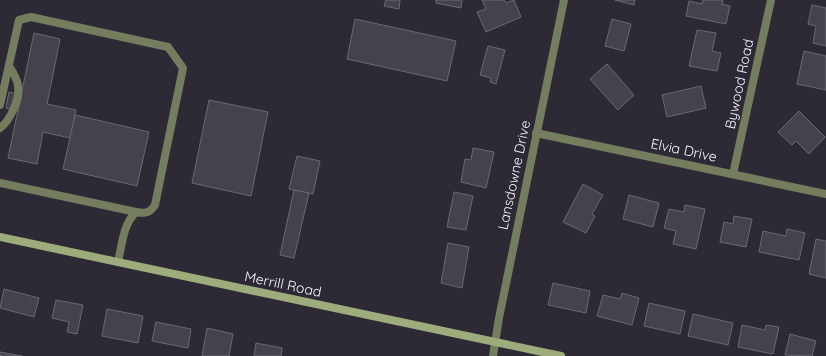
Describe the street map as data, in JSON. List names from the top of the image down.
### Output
{
  "streets": {
    "main road": ["Merrill Road"],
    "street": ["Bywood Road", "Elvia Drive", "Lansdowne Drive"]
  },
  "crossings": [
    ["Bywood Road", "Elvia Drive"],
    ["Elvia Drive", "Lansdowne Drive"],
    ["Lansdowne Drive", "Merrill Road"]
  ]
}
